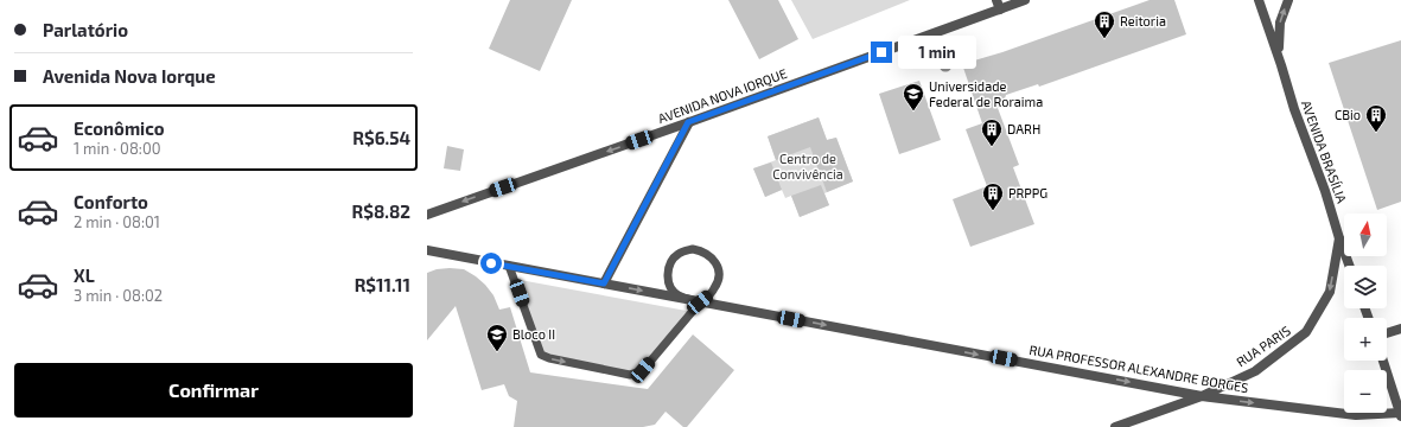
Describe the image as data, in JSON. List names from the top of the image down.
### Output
{
  "streets": {
    "street": [
      "AVENIDA NOVA IORQUE",
      "AVENIDA BRASÍLIA",
      "RUA PARIS",
      "RUA PROFESSOR ALEXANDRE BORGES"
    ]
  },
  "crossings": [
    ["AVENIDA BRASÍLIA", "RUA PARIS"],
    ["RUA PARIS", "RUA PROFESSOR ALEXANDRE BORGES"]
  ],
  "one_way": ["AVENIDA NOVA IORQUE", "RUA PARIS", "RUA PROFESSOR ALEXANDRE BORGES"],
  "parks": ["Centro de Convivência"],
  "places": {
    "building": [
      "Reitoria",
      "CBio",
      "DARH",
      "PRPPG"
    ],
    "school or university": ["Universidade Federal de Roraima", "Bloco II"]
  },
  "north": "top",
  "page": {
    "banner": ["Parlatório", "Avenida Nova Iorque"],
    "bubble": "1 min",
    "list": [
      {
        "name": "Econômico",
        "note": "1 min · 08:00",
        "value": "R$6.54"
      },
      {
        "name": "Conforto",
        "note": "2 min · 08:01",
        "value": "R$8.82"
      },
      {
        "name": "XL",
        "note": "3 min · 08:02",
        "value": "R$11.11"
      }
    ],
    "map_buttons": ["+", "−"],
    "buttons": "Confirmar"
  }
}
